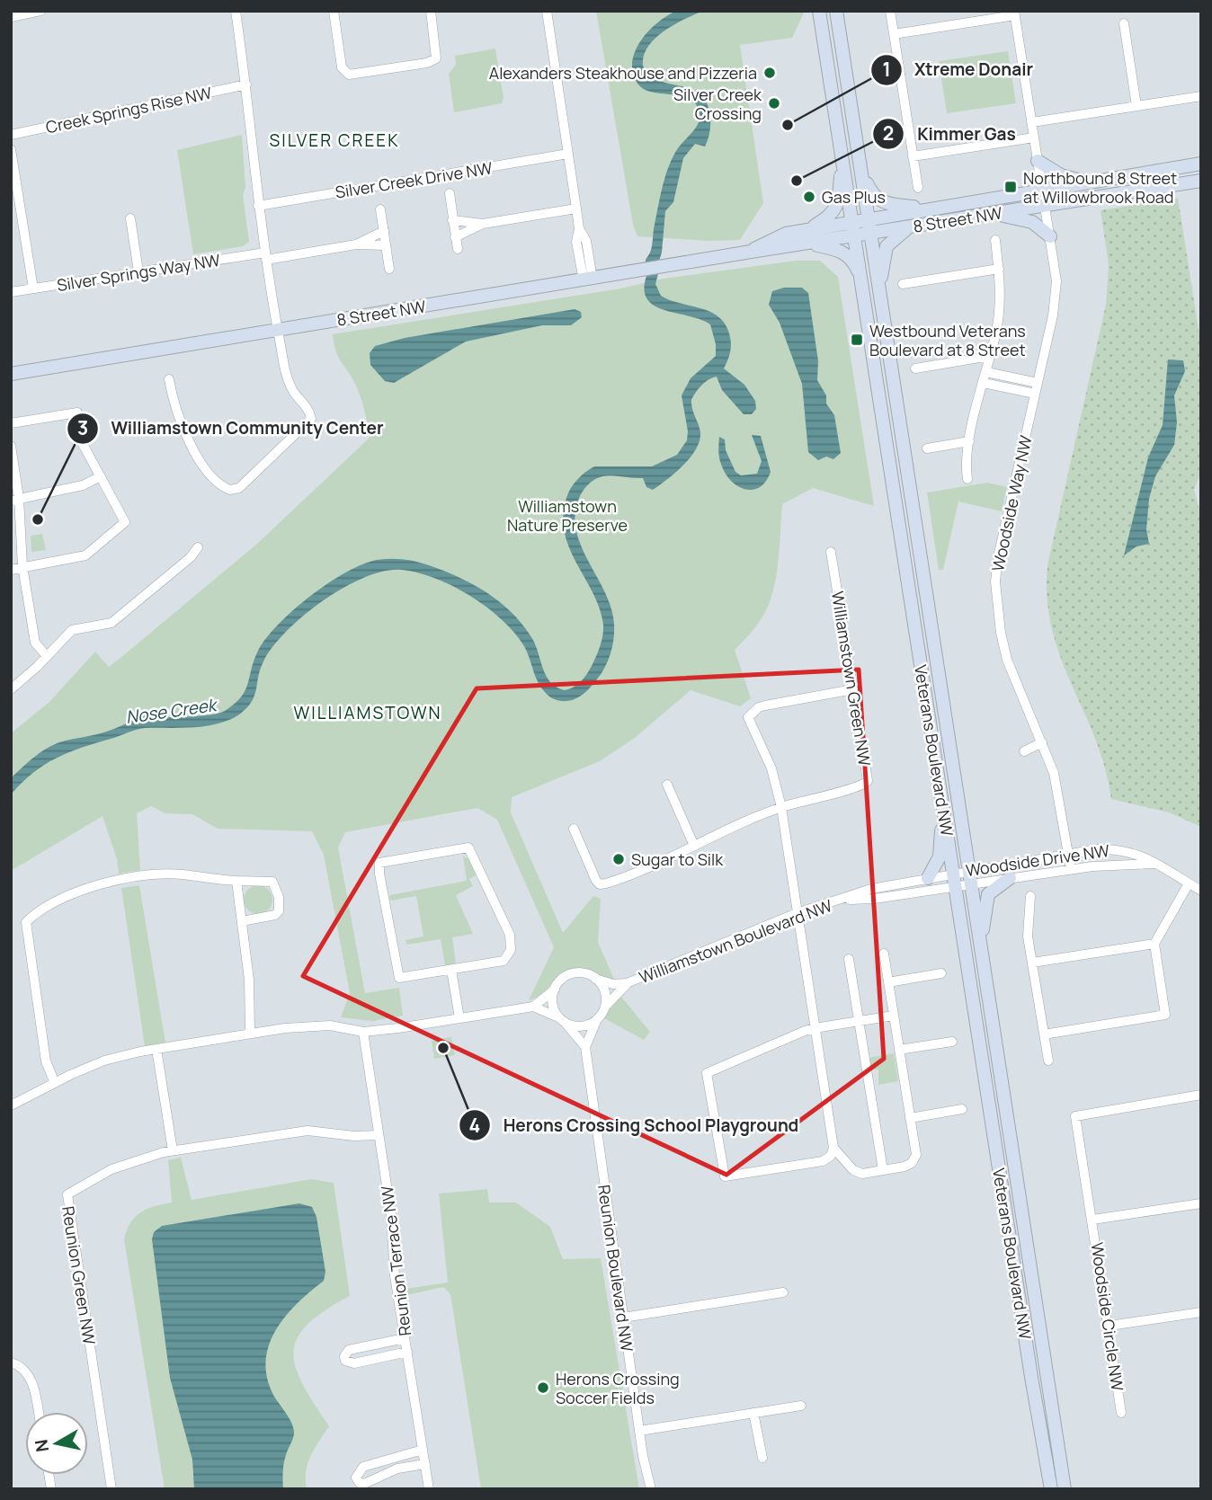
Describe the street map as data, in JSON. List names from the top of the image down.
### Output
{
  "streets": {
    "main road": ["8 Street NW", "Veterans Boulevard NW"],
    "street": [
      "Creek Springs Rise NW",
      "Silver Creek Drive NW",
      "Silver Springs Way NW",
      "Woodside Way NW",
      "Williamstown Green NW",
      "Woodside Drive NW",
      "Williamstown Boulevard NW",
      "Reunion Terrace NW",
      "Reunion Boulevard NW",
      "Reunion Green NW",
      "Woodside Circle NW"
    ]
  },
  "crossings": [
    ["8 Street NW", "Woodside Way NW"],
    ["8 Street NW", "Veterans Boulevard NW"],
    ["Woodside Way NW", "Woodside Drive NW"],
    ["Veterans Boulevard NW", "Woodside Drive NW"],
    ["Veterans Boulevard NW", "Williamstown Boulevard NW"],
    ["Woodside Drive NW", "Williamstown Boulevard NW"],
    ["Reunion Terrace NW", "Reunion Green NW"]
  ],
  "districts": ["SILVER CREEK", "WILLIAMSTOWN"],
  "water": ["Nose Creek"],
  "parks": ["Williamstown Nature Preserve"],
  "places": {
    "other": [
      "Alexanders Steakhouse and Pizzeria",
      "Silver Creek Crossing",
      "Xtreme Donair",
      "Kimmer Gas",
      "Gas Plus",
      "Williamstown Community Center",
      "Sugar to Silk",
      "Herons Crossing School Playground",
      "Herons Crossing Soccer Fields"
    ],
    "transit": ["Northbound 8 Street at Willowbrook Road", "Westbound Veterans Boulevard at 8 Street"]
  },
  "north": "left"
}
